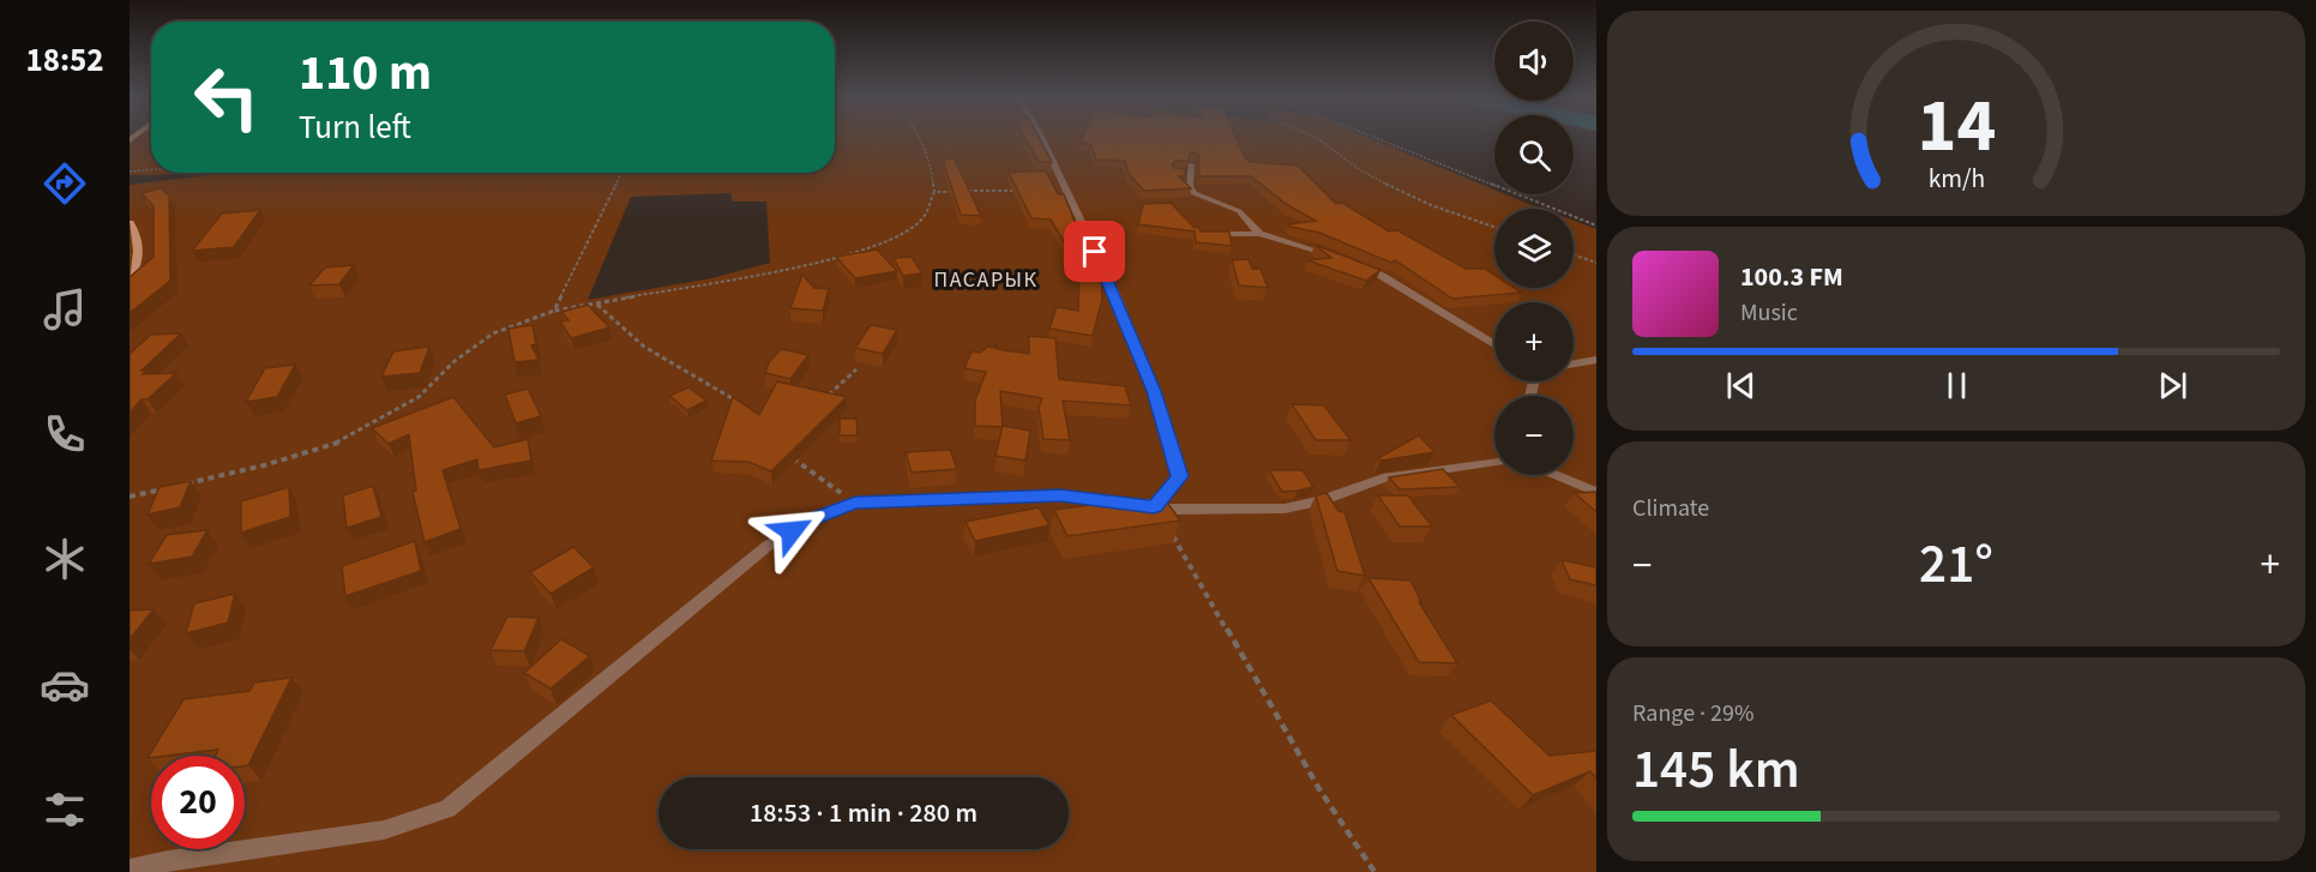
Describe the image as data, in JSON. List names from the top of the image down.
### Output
{
  "districts": ["ПАСАРЫК"],
  "page": {
    "tabs": "18:52",
    "map_buttons": ["+", "−"],
    "turn": ["110 m", "Turn left"],
    "song": ["100.3 FM", "Music"],
    "tile": [
      "Climate",
      ["Range · 29%", "145 km"]
    ],
    "heat": ["−", "21°", "+"],
    "limit": "20",
    "trip": "18:53 · 1 min · 280 m",
    "gauge": ["14", "km/h"]
  }
}
